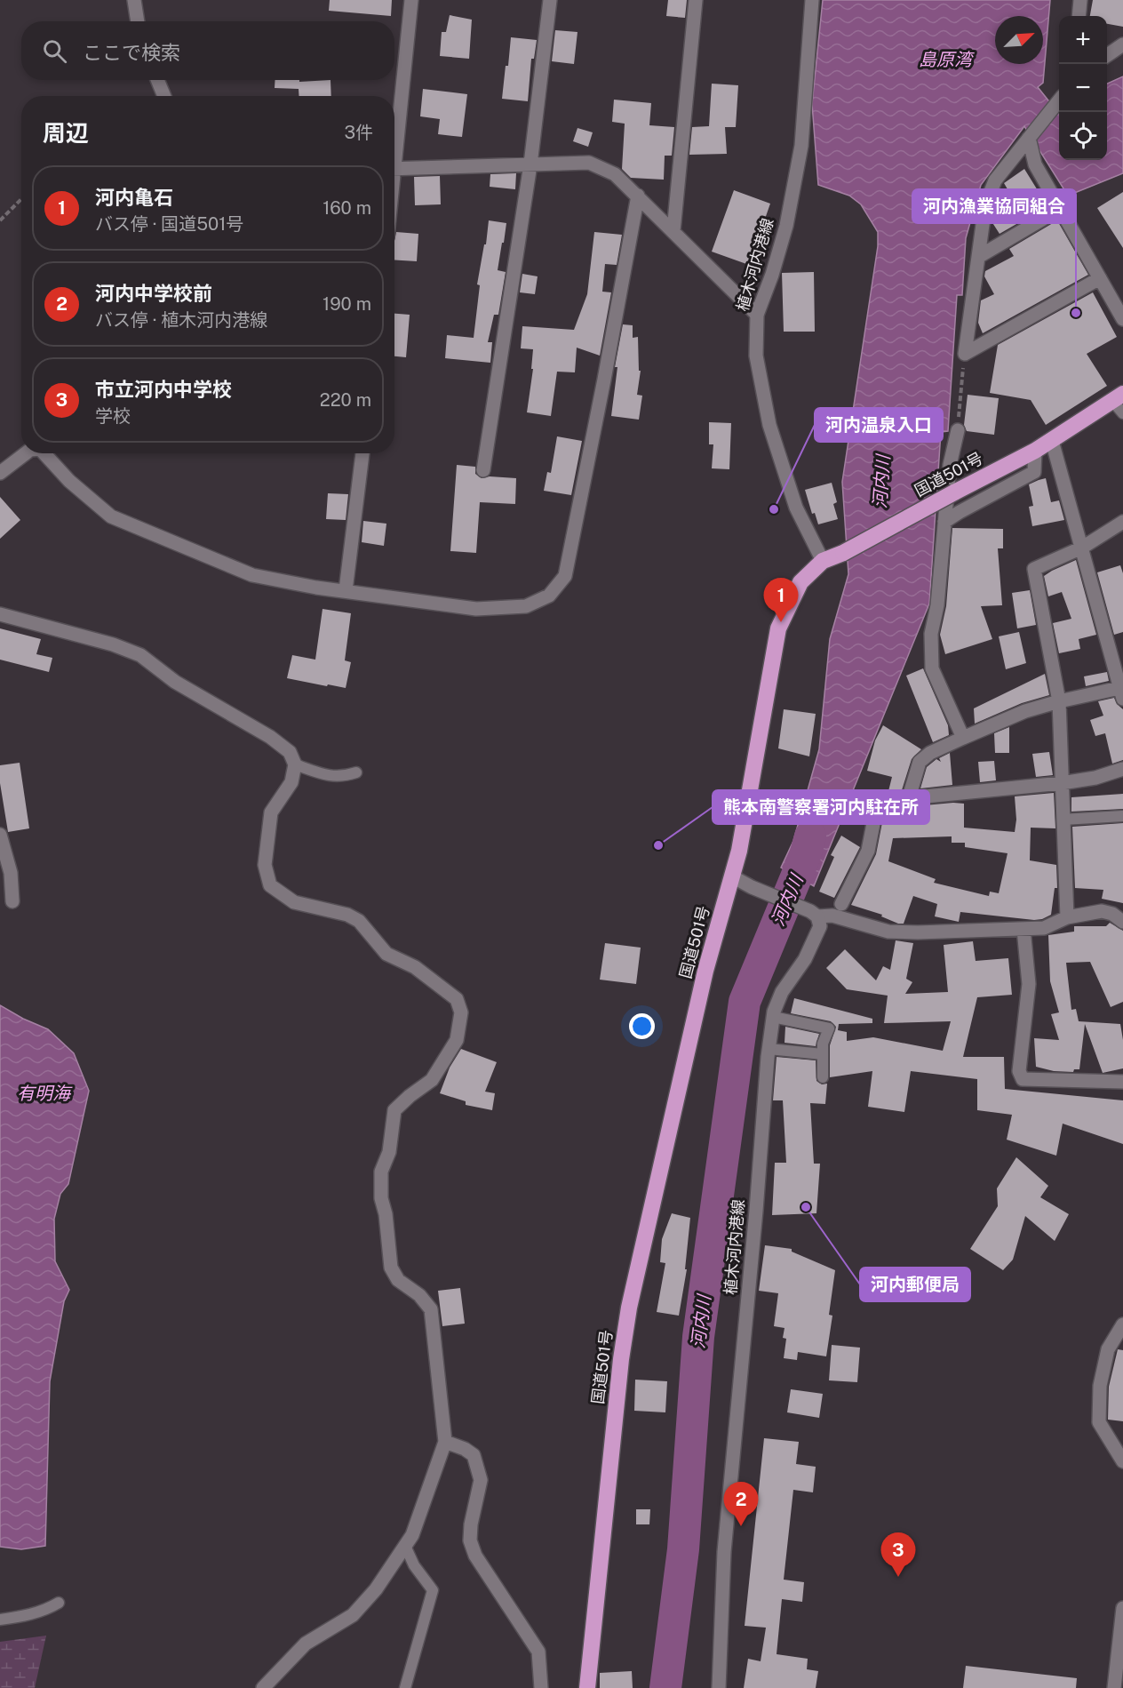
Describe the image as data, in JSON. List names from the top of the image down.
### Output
{
  "streets": {
    "highway": ["国道501号"],
    "street": ["植木河内港線"]
  },
  "crossings": [
    ["植木河内港線", "国道501号"]
  ],
  "water": ["島原湾", "河内川", "有明海"],
  "places": [
    "河内漁業協同組合",
    "河内温泉入口",
    "熊本南警察署河内駐在所",
    "河内郵便局"
  ],
  "north": "top right",
  "page": {
    "map_buttons": ["+", "−"],
    "search": "ここで検索",
    "heading": ["周辺", "3件"],
    "list": [
      {
        "mark": "1",
        "name": "河内亀石",
        "note": "バス停 · 国道501号",
        "value": "160 m"
      },
      {
        "mark": "2",
        "name": "河内中学校前",
        "note": "バス停 · 植木河内港線",
        "value": "190 m"
      },
      {
        "mark": "3",
        "name": "市立河内中学校",
        "note": "学校",
        "value": "220 m"
      }
    ],
    "pins": ["1", "2", "3"]
  }
}
